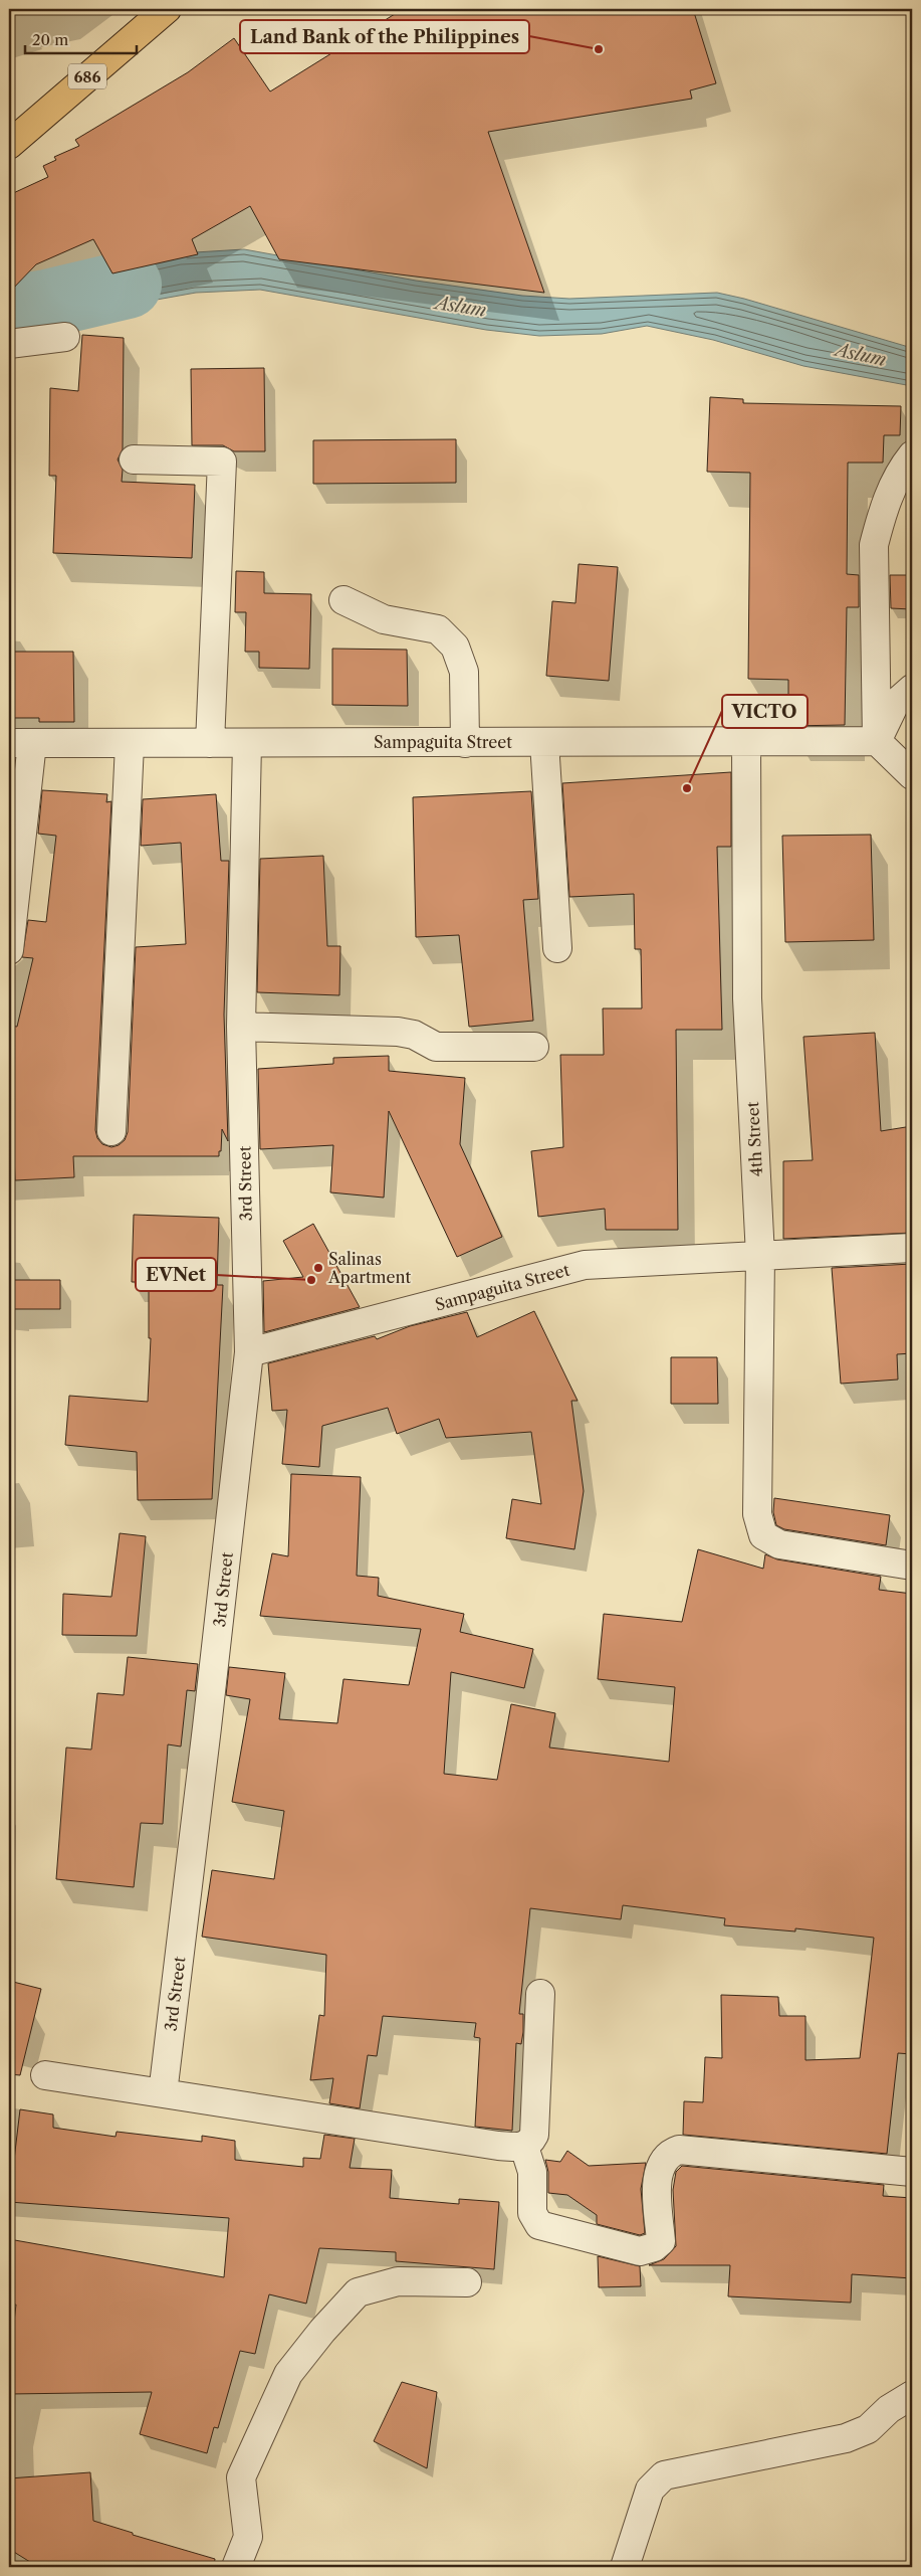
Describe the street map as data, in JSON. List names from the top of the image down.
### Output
{
  "streets": {
    "main road": ["686"],
    "street": ["Sampaguita Street", "4th Street", "3rd Street"]
  },
  "crossings": [
    ["Sampaguita Street", "4th Street"],
    ["Sampaguita Street", "3rd Street"]
  ],
  "water": ["Aslum"],
  "places": [
    "Land Bank of the Philippines",
    "VICTO",
    "Salinas Apartment",
    "EVNet"
  ],
  "scale_bar": "20 m"
}
